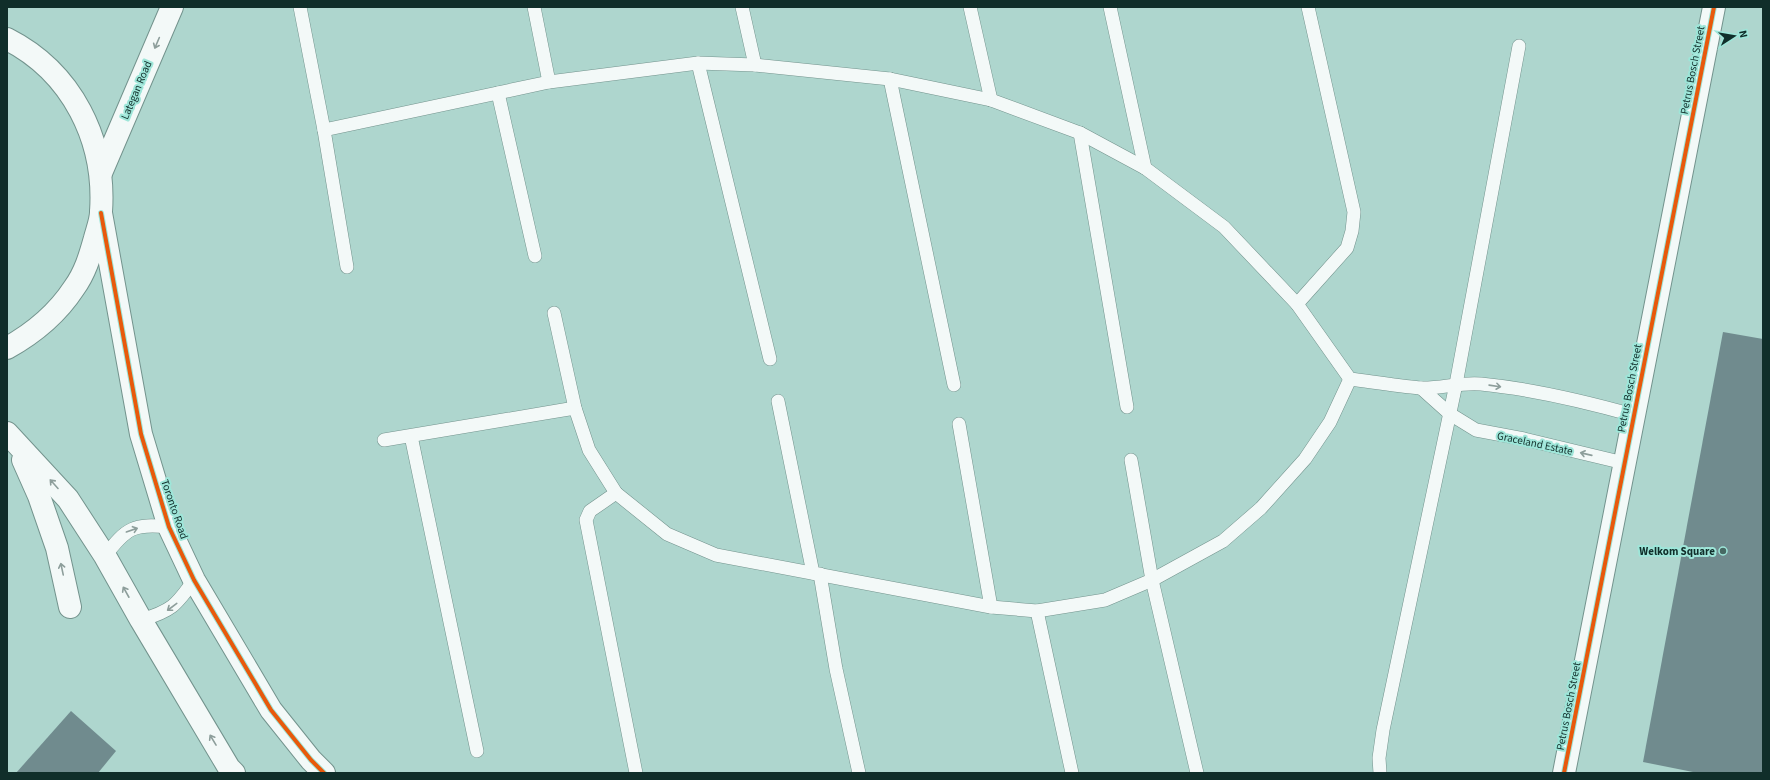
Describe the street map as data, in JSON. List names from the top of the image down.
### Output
{
  "streets": {
    "street": ["Petrus Bosch Street", "Lategan Road", "Toronto Road"],
    "lane": ["Graceland Estate"]
  },
  "crossings": [
    ["Petrus Bosch Street", "Graceland Estate"]
  ],
  "one_way": ["Lategan Road"],
  "places": ["Welkom Square"],
  "north": "right"
}
